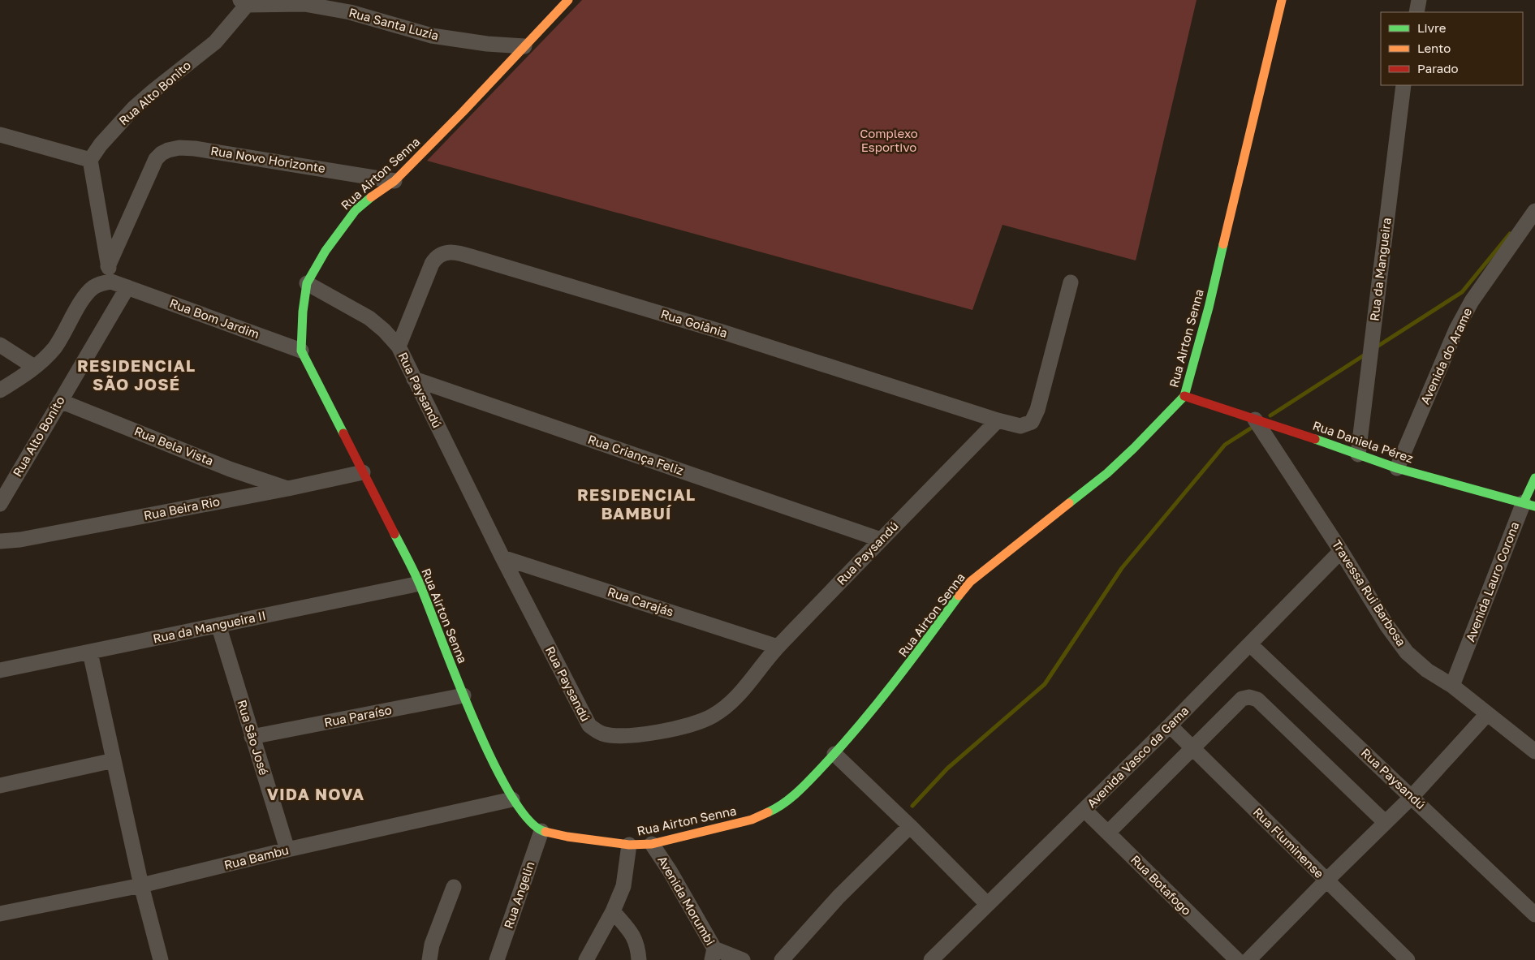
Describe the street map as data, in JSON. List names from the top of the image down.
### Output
{
  "streets": {
    "street": [
      "Rua Santa Luzia",
      "Rua Alto Bonito",
      "Rua Novo Horizonte",
      "Rua Airton Senna",
      "Rua da Mangueira",
      "Rua Bom Jardim",
      "Rua Goiânia",
      "Avenida do Arame",
      "Rua Paysandú",
      "Rua Daniela Pérez",
      "Rua Bela Vista",
      "Rua Criança Feliz",
      "Rua Beira Rio",
      "Avenida Lauro Corona",
      "Travessa Rui Barbosa",
      "Rua Carajás",
      "Rua da Mangueira II",
      "Rua Paraíso",
      "Rua São José",
      "Avenida Vasco da Gama",
      "Rua Fluminense",
      "Rua Bambu",
      "Rua Botafogo",
      "Rua Angelin",
      "Avenida Morumbi"
    ]
  },
  "crossings": [
    ["Rua Santa Luzia", "Rua Alto Bonito"],
    ["Rua Santa Luzia", "Rua Airton Senna"],
    ["Rua Alto Bonito", "Rua Bom Jardim"],
    ["Rua Alto Bonito", "Rua Bela Vista"],
    ["Rua Novo Horizonte", "Rua Airton Senna"],
    ["Rua Airton Senna", "Rua Bom Jardim"],
    ["Rua Airton Senna", "Rua Paysandú"],
    ["Rua Airton Senna", "Rua Daniela Pérez"],
    ["Rua Airton Senna", "Rua Beira Rio"],
    ["Rua Airton Senna", "Rua da Mangueira II"],
    ["Rua Airton Senna", "Rua Paraíso"],
    ["Rua Airton Senna", "Rua Bambu"],
    ["Rua Airton Senna", "Rua Angelin"],
    ["Rua Airton Senna", "Avenida Morumbi"],
    ["Rua da Mangueira", "Rua Daniela Pérez"],
    ["Rua Goiânia", "Rua Paysandú"],
    ["Avenida do Arame", "Rua Daniela Pérez"],
    ["Rua Paysandú", "Rua Criança Feliz"],
    ["Rua Paysandú", "Rua Carajás"],
    ["Rua Paysandú", "Avenida Vasco da Gama"],
    ["Rua Daniela Pérez", "Avenida Lauro Corona"],
    ["Rua Daniela Pérez", "Travessa Rui Barbosa"],
    ["Rua Bela Vista", "Rua Beira Rio"],
    ["Avenida Lauro Corona", "Travessa Rui Barbosa"],
    ["Travessa Rui Barbosa", "Avenida Vasco da Gama"],
    ["Rua da Mangueira II", "Rua São José"],
    ["Rua Paraíso", "Rua São José"],
    ["Rua São José", "Rua Bambu"],
    ["Avenida Vasco da Gama", "Rua Fluminense"],
    ["Avenida Vasco da Gama", "Rua Botafogo"]
  ],
  "districts": ["RESIDENCIAL SÃO JOSÉ", "RESIDENCIAL BAMBUÍ", "VIDA NOVA"],
  "parks": ["Complexo Esportivo"],
  "legend": ["Livre", "Lento", "Parado"]
}
